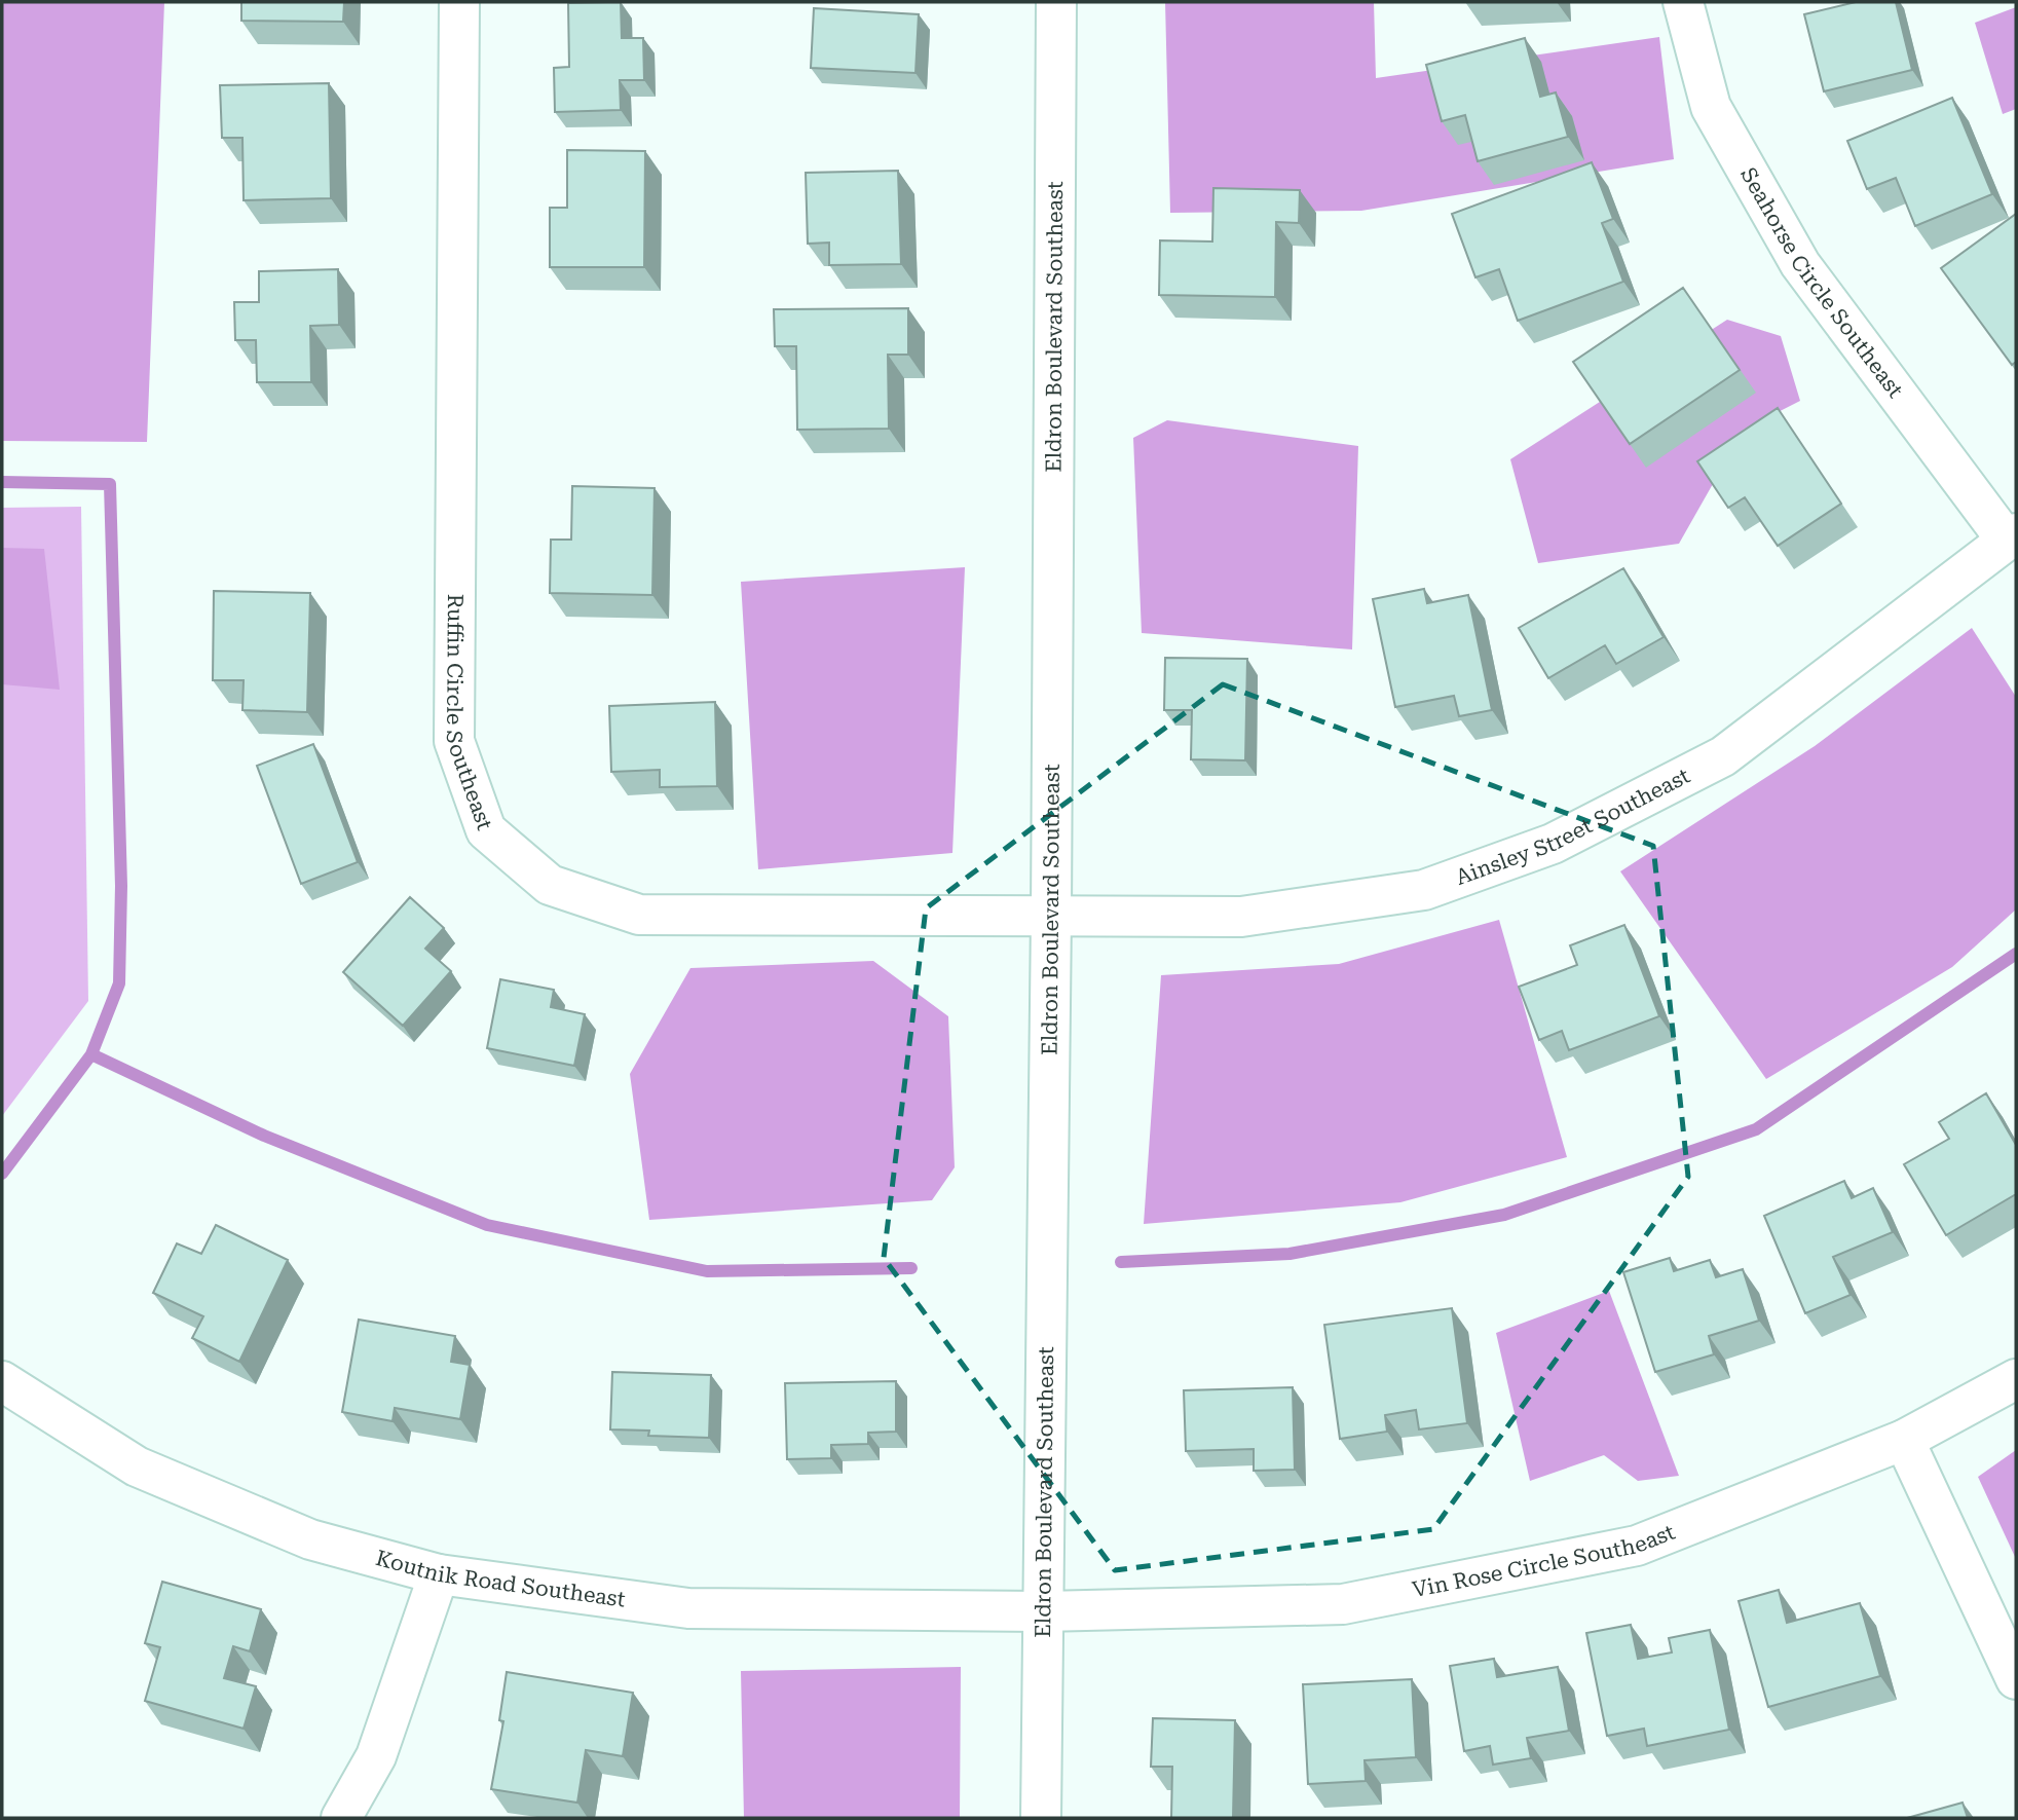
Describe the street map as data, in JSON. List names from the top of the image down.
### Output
{
  "streets": {
    "street": [
      "Seahorse Circle Southeast",
      "Eldron Boulevard Southeast",
      "Ruffin Circle Southeast",
      "Ainsley Street Southeast",
      "Vin Rose Circle Southeast",
      "Koutnik Road Southeast"
    ]
  },
  "crossings": [
    ["Seahorse Circle Southeast", "Ainsley Street Southeast"],
    ["Eldron Boulevard Southeast", "Ruffin Circle Southeast"],
    ["Eldron Boulevard Southeast", "Ainsley Street Southeast"],
    ["Eldron Boulevard Southeast", "Vin Rose Circle Southeast"],
    ["Eldron Boulevard Southeast", "Koutnik Road Southeast"],
    ["Ruffin Circle Southeast", "Ainsley Street Southeast"],
    ["Vin Rose Circle Southeast", "Koutnik Road Southeast"]
  ]
}
